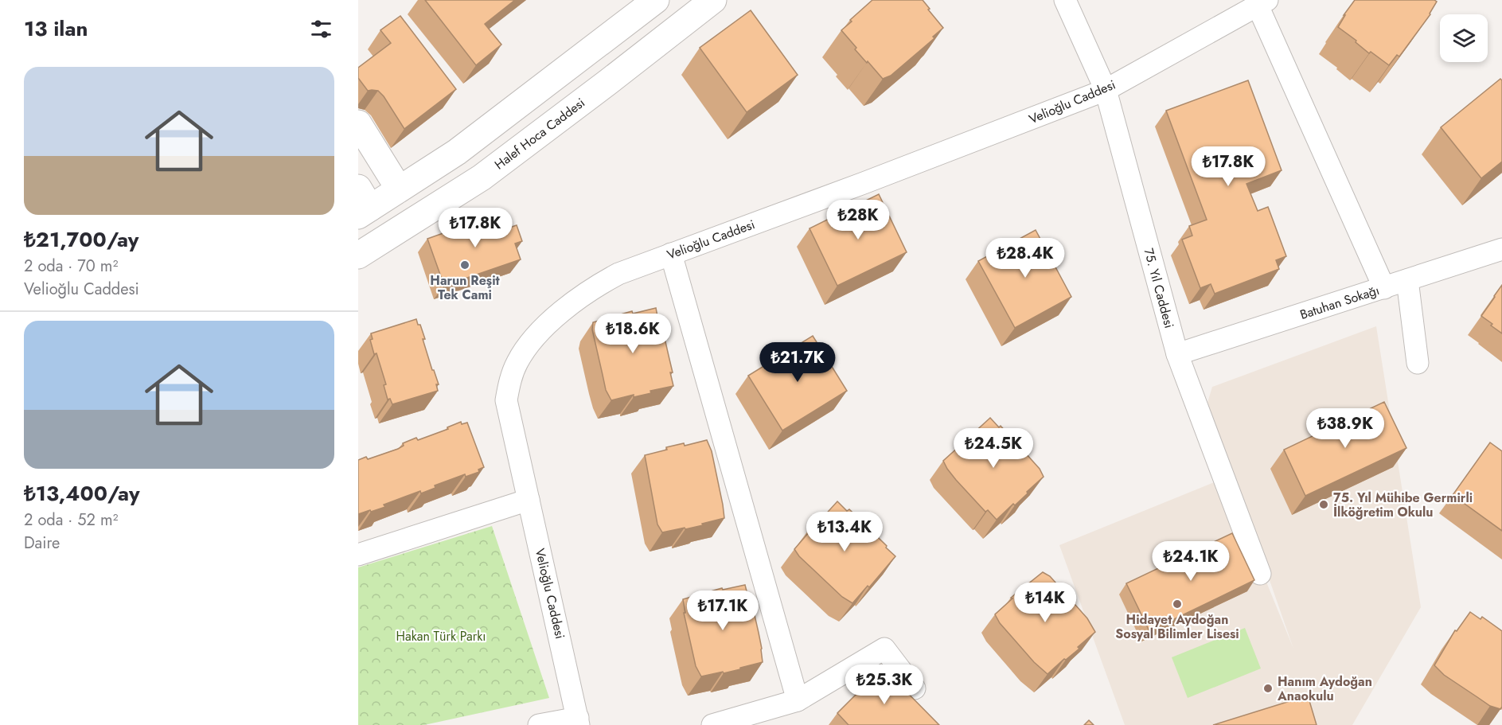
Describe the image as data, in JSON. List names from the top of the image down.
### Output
{
  "streets": {
    "main road": ["Halef Hoca Caddesi"],
    "street": ["Velioğlu Caddesi", "75. Yıl Caddesi", "Batuhan Sokağı"]
  },
  "crossings": [
    ["Velioğlu Caddesi", "75. Yıl Caddesi"],
    ["75. Yıl Caddesi", "Batuhan Sokağı"]
  ],
  "parks": ["Hakan Türk Parkı"],
  "places": [
    "Harun Reşit Tek Cami",
    "75. Yıl Mühibe Germirli İlköğretim Okulu",
    "Hidayet Aydoğan Sosyal Bilimler Lisesi",
    "Hanım Aydoğan Anaokulu"
  ],
  "page": {
    "heading": "13 ilan",
    "list": [
      {
        "name": "₺21,700/ay",
        "note": "2 oda · 70 m² · Velioğlu Caddesi"
      },
      {
        "name": "₺13,400/ay",
        "note": "2 oda · 52 m² · Daire"
      }
    ],
    "price": [
      "₺17.8K",
      "₺28K",
      "₺17.8K",
      "₺28.4K",
      "₺18.6K",
      "₺21.7K",
      "₺38.9K",
      "₺24.5K",
      "₺13.4K",
      "₺24.1K",
      "₺14K",
      "₺17.1K",
      "₺25.3K"
    ]
  }
}
